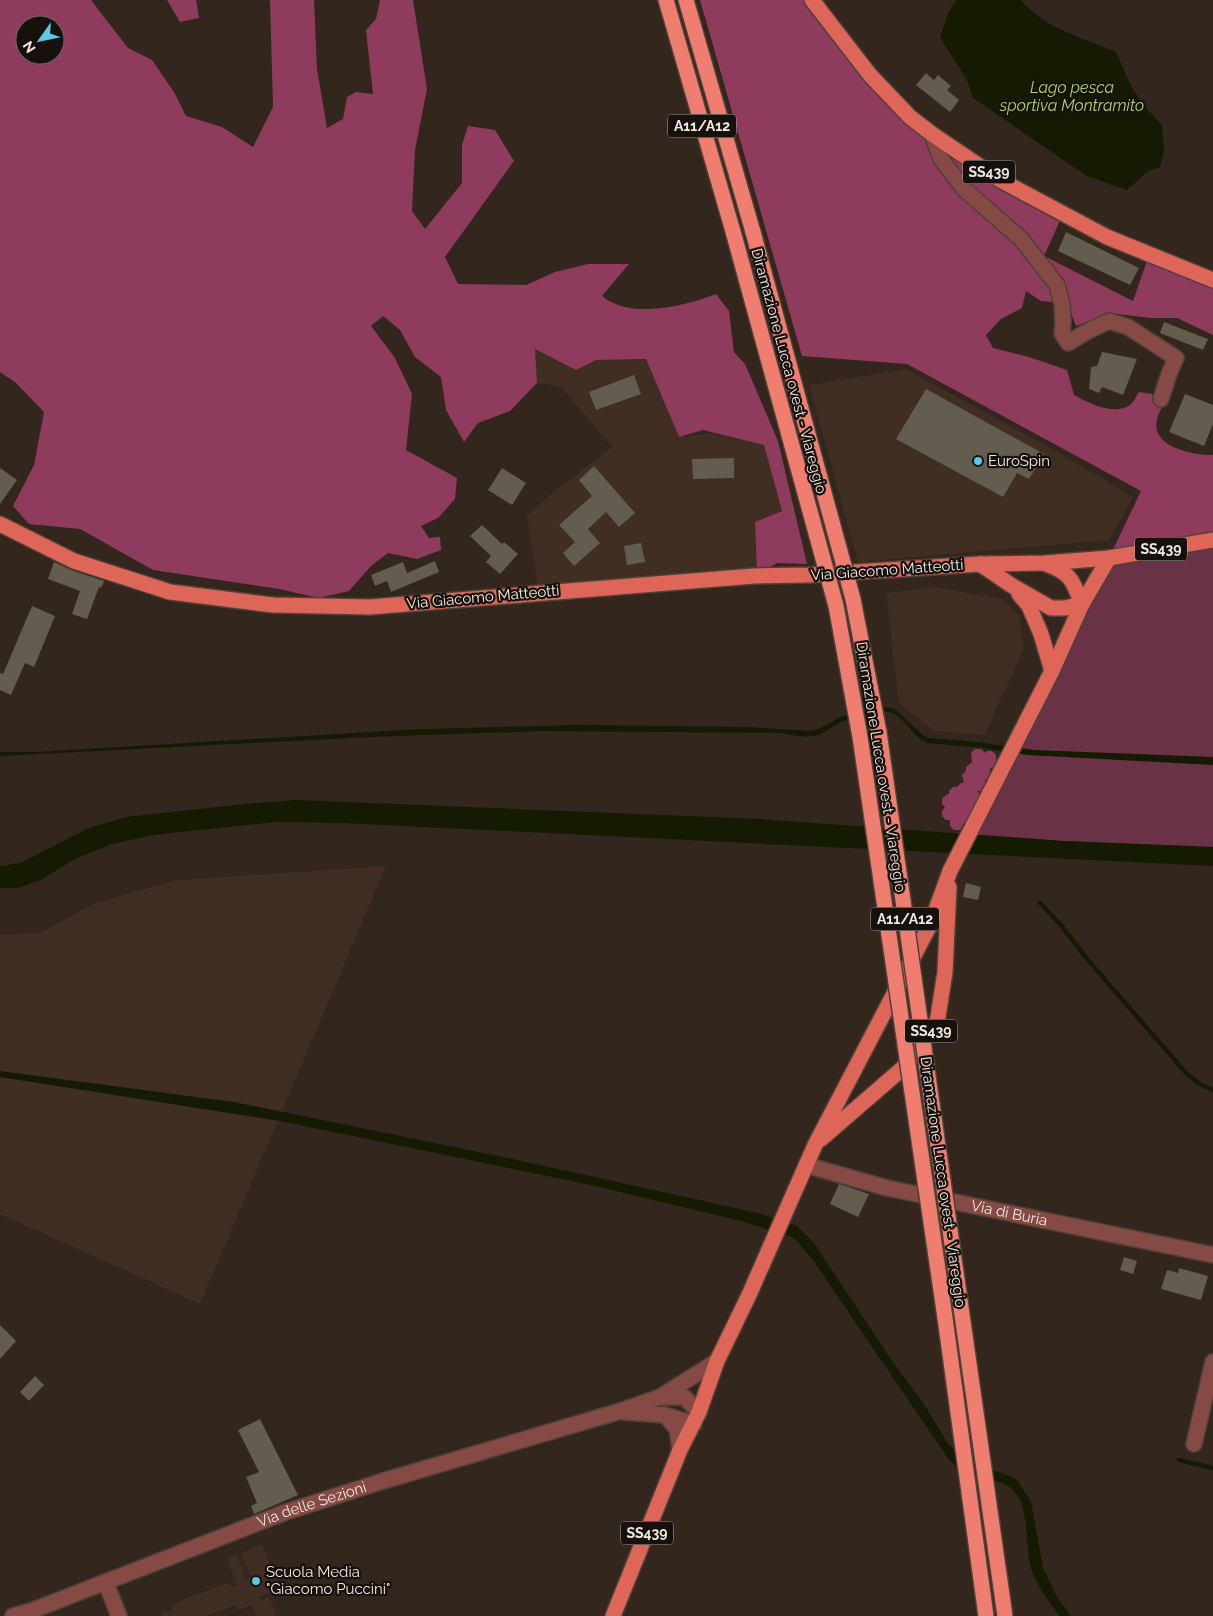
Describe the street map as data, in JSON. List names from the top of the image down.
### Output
{
  "streets": {
    "highway": ["A11/A12", "Diramazione Lucca ovest - Viareggio"],
    "main road": ["SS439", "Via Giacomo Matteotti"],
    "street": ["Via di Buria", "Via delle Sezioni"]
  },
  "crossings": [
    ["SS439", "Via Giacomo Matteotti"],
    ["SS439", "Via di Buria"],
    ["SS439", "Via delle Sezioni"]
  ],
  "water": ["Lago pesca sportiva Montramito"],
  "places": ["EuroSpin", "Scuola Media \"Giacomo Puccini\""],
  "north": "bottom left"
}
